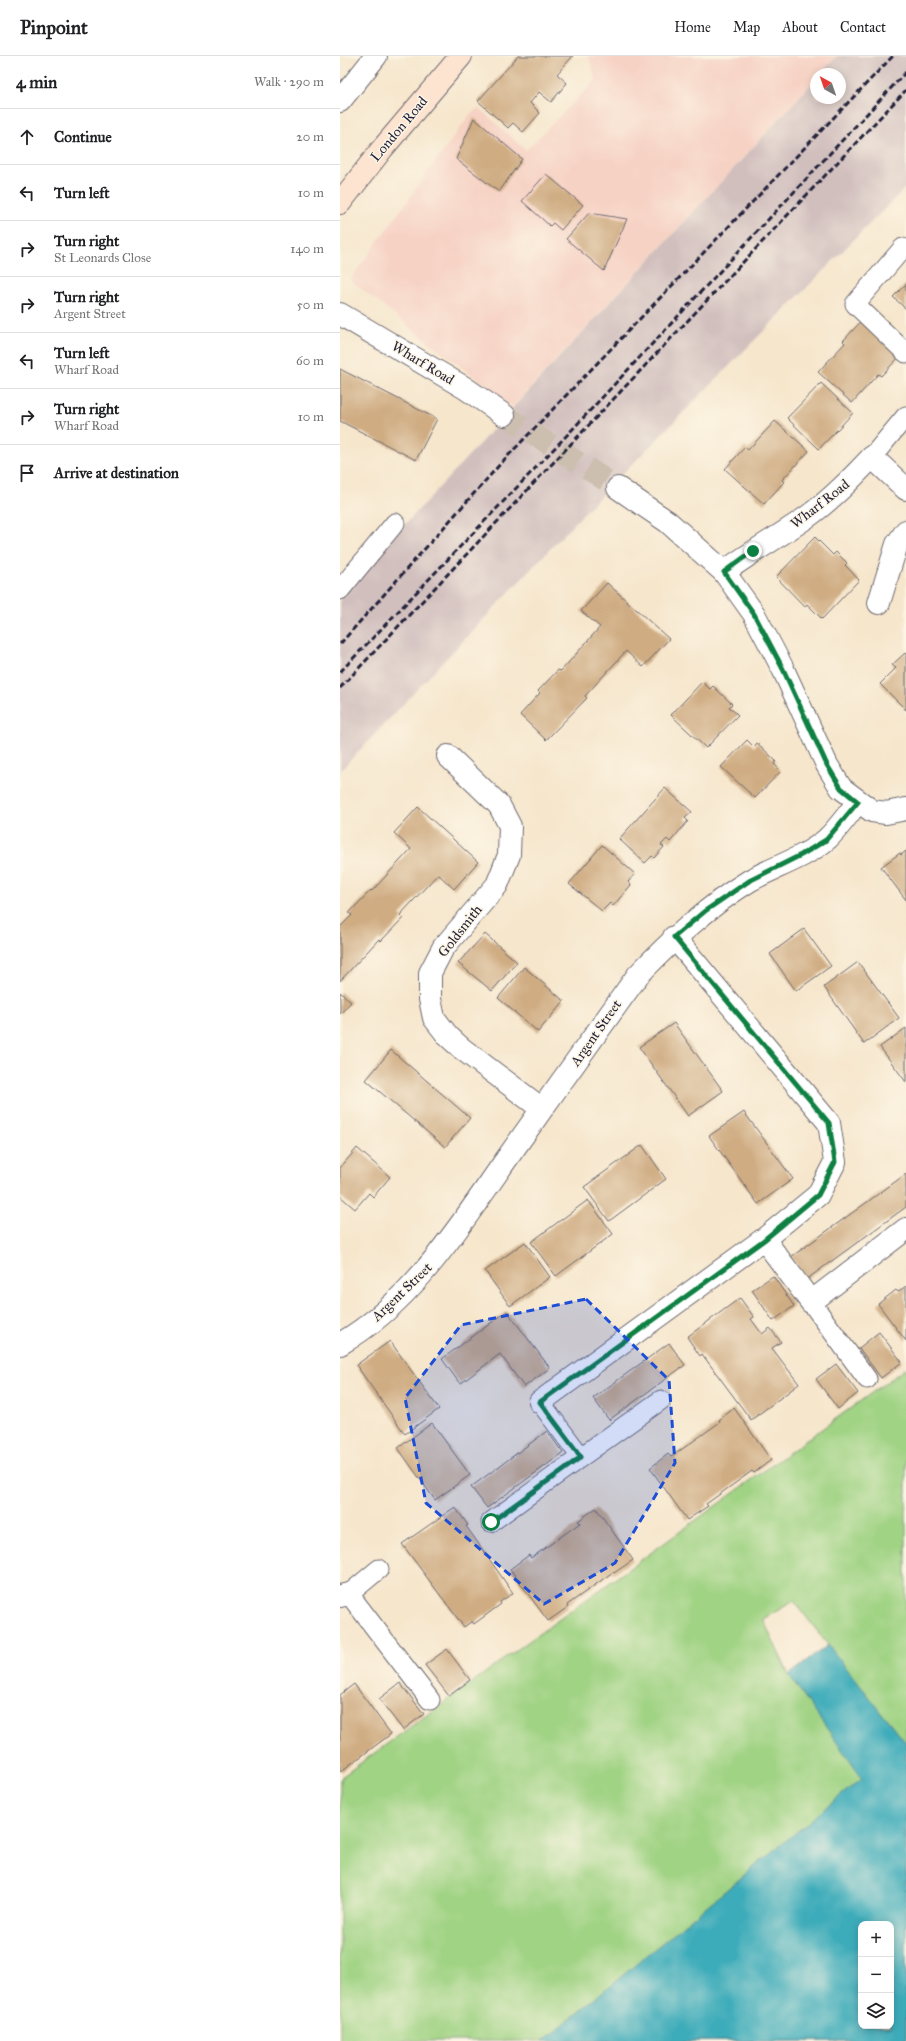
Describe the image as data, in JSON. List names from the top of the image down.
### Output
{
  "streets": {
    "street": [
      "London Road",
      "Wharf Road",
      "Goldsmith",
      "Argent Street"
    ]
  },
  "crossings": [
    ["Goldsmith", "Argent Street"]
  ],
  "north": "top left",
  "page": {
    "header": "Pinpoint",
    "nav": [
      "Home",
      "Map",
      "About",
      "Contact"
    ],
    "heading": ["4 min", "Walk · 290 m"],
    "list": [
      ["Continue", "20 m"],
      ["Turn left", "10 m"],
      ["Turn right", "St Leonards Close", "140 m"],
      ["Turn right", "Argent Street", "50 m"],
      ["Turn left", "Wharf Road", "60 m"],
      ["Turn right", "Wharf Road", "10 m"],
      "Arrive at destination"
    ],
    "map_buttons": ["+", "−"]
  }
}
